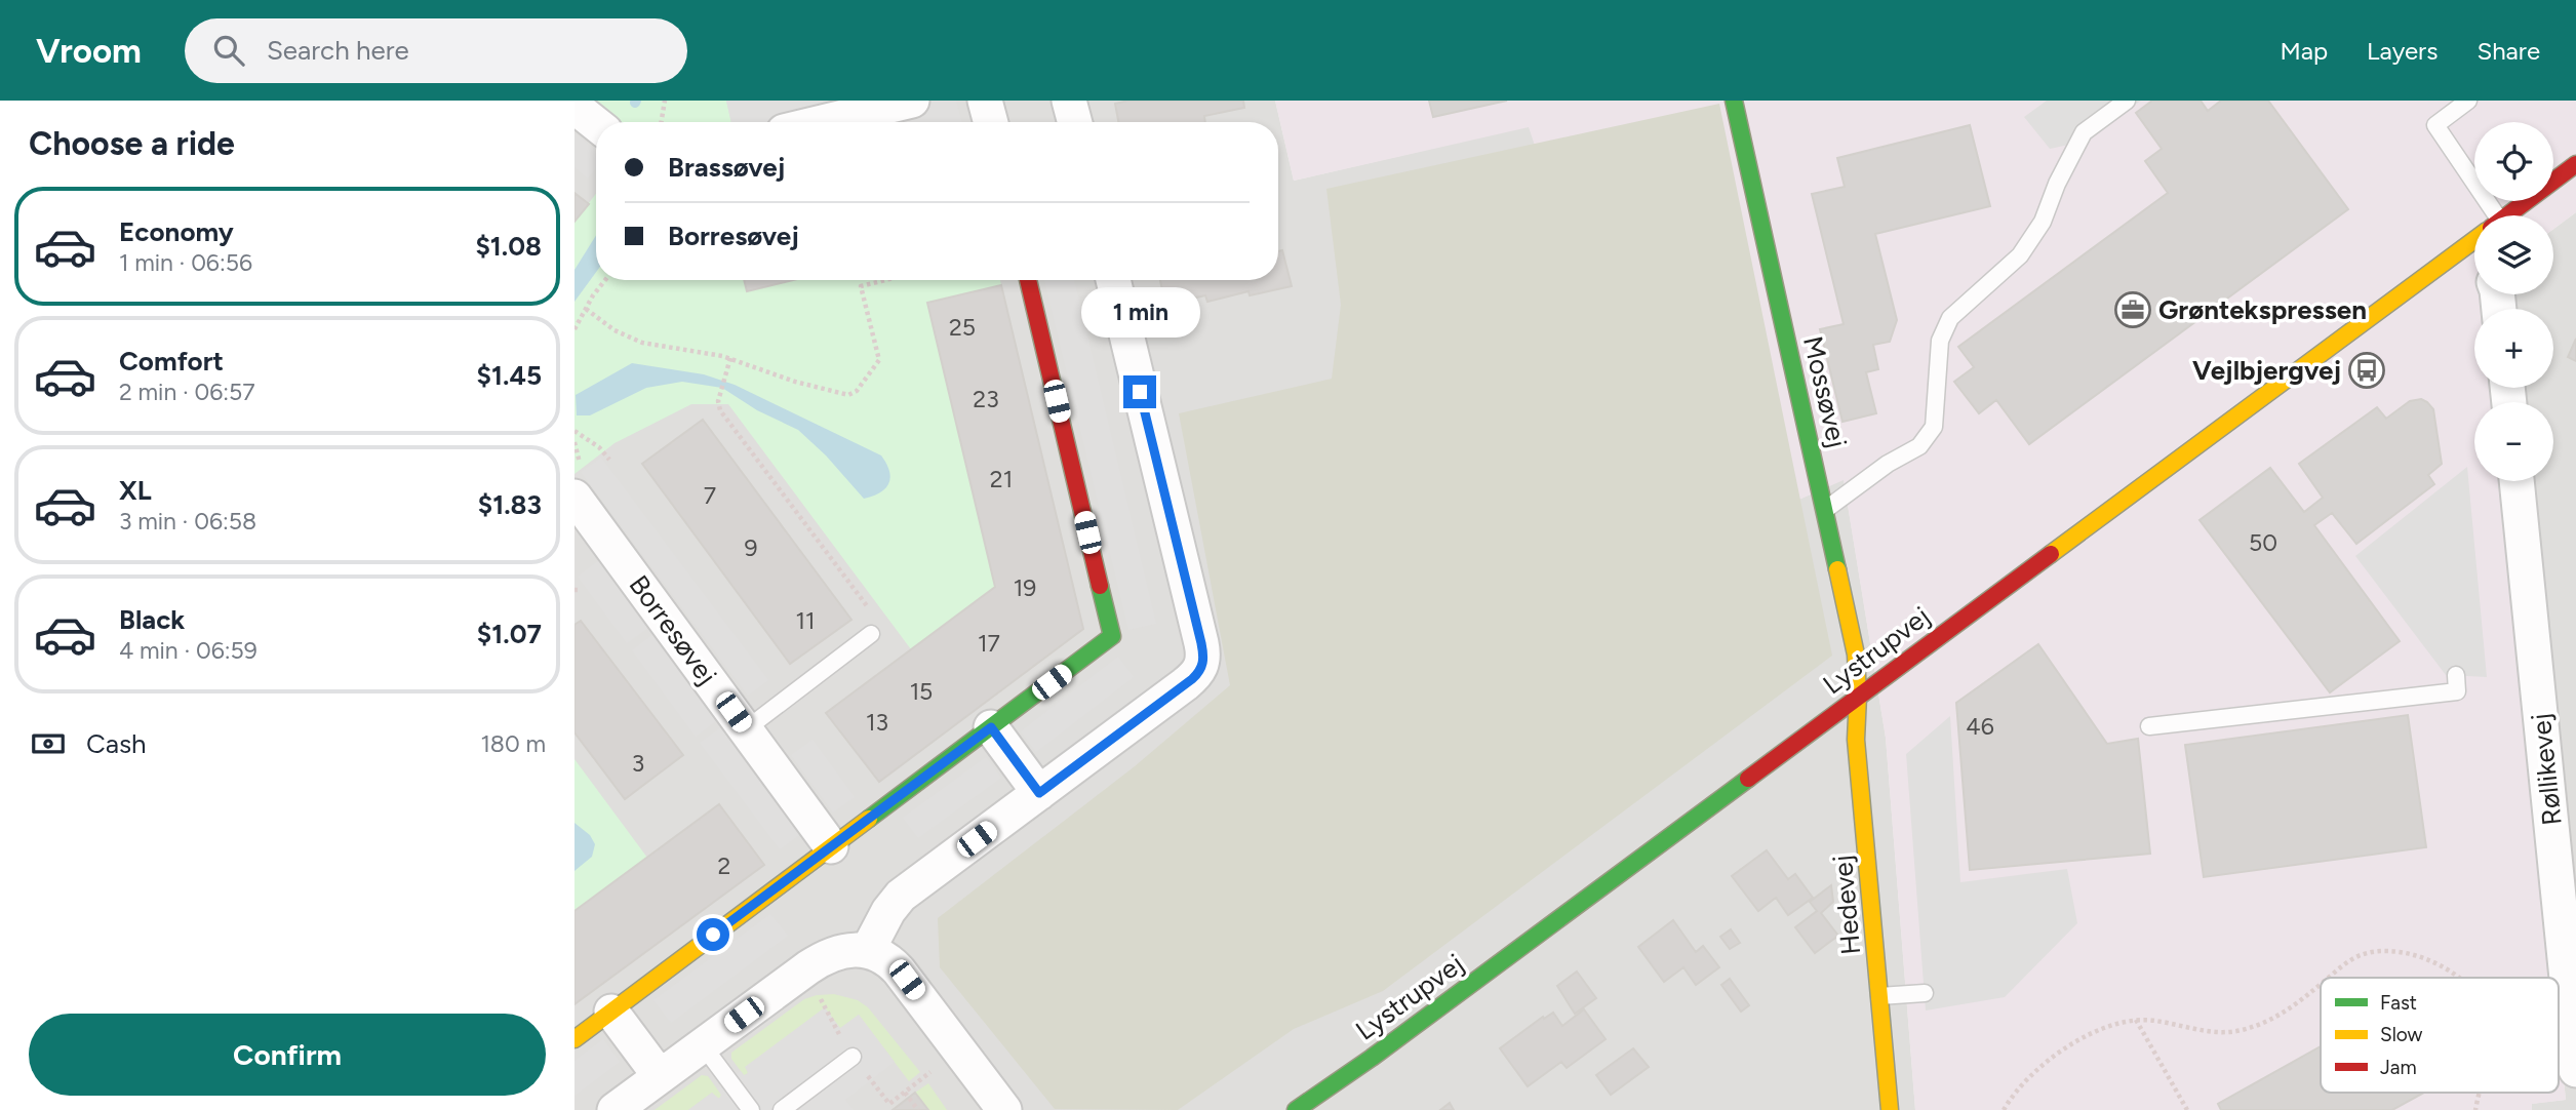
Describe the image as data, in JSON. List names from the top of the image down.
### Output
{
  "streets": {
    "street": [
      "Mossøvej",
      "Borresøvej",
      "Lystrupvej",
      "Røllikevej",
      "Hedevej"
    ]
  },
  "crossings": [
    ["Mossøvej", "Lystrupvej"],
    ["Mossøvej", "Hedevej"],
    ["Lystrupvej", "Hedevej"]
  ],
  "places": {
    "office": ["Grøntekspressen"],
    "bus stop": ["Vejlbjergvej"]
  },
  "house_numbers": [
    "25",
    "23",
    "21",
    "7",
    "50",
    "9",
    "19",
    "11",
    "17",
    "15",
    "13",
    "46",
    "3",
    "2"
  ],
  "legend": ["Fast", "Slow", "Jam"],
  "page": {
    "header": "Vroom",
    "search": "Search here",
    "nav": ["Map", "Layers", "Share"],
    "heading": "Choose a ride",
    "map_buttons": ["+", "−"],
    "banner": ["Brassøvej", "Borresøvej"],
    "list": [
      {
        "name": "Economy",
        "note": "1 min · 06:56",
        "value": "$1.08"
      },
      {
        "name": "Comfort",
        "note": "2 min · 06:57",
        "value": "$1.45"
      },
      {
        "name": "XL",
        "note": "3 min · 06:58",
        "value": "$1.83"
      },
      {
        "name": "Black",
        "note": "4 min · 06:59",
        "value": "$1.07"
      }
    ],
    "bubble": "1 min",
    "pay": ["Cash", "180 m"],
    "buttons": "Confirm"
  }
}
